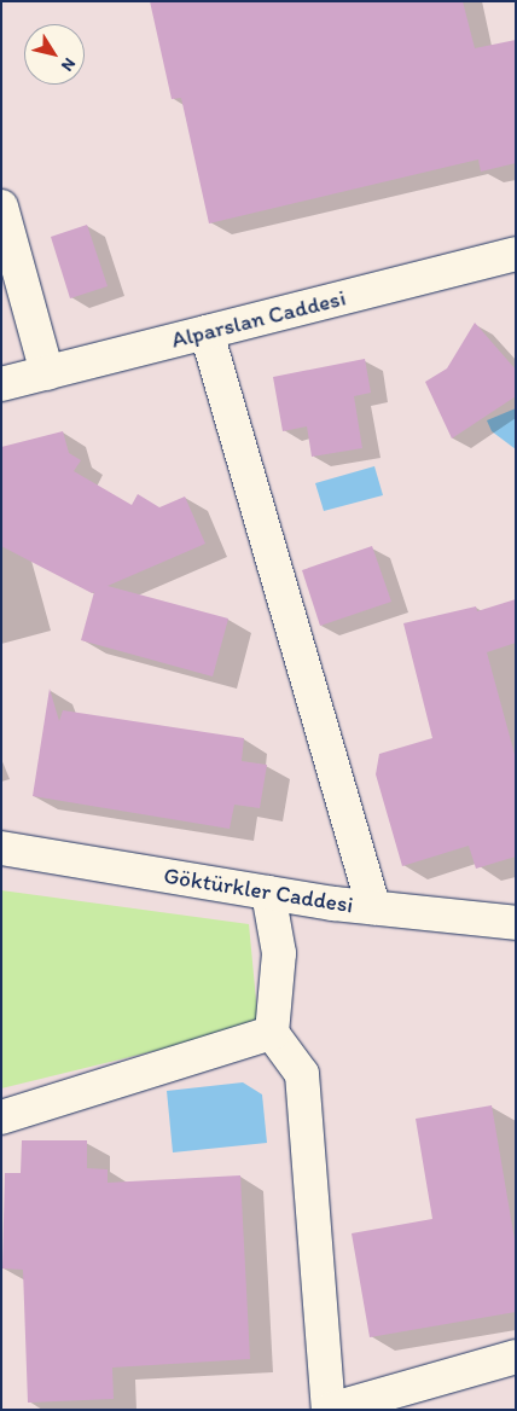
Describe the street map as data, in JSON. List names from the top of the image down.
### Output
{
  "streets": {
    "street": ["Alparslan Caddesi", "Göktürkler Caddesi"]
  },
  "north": "bottom right"
}
